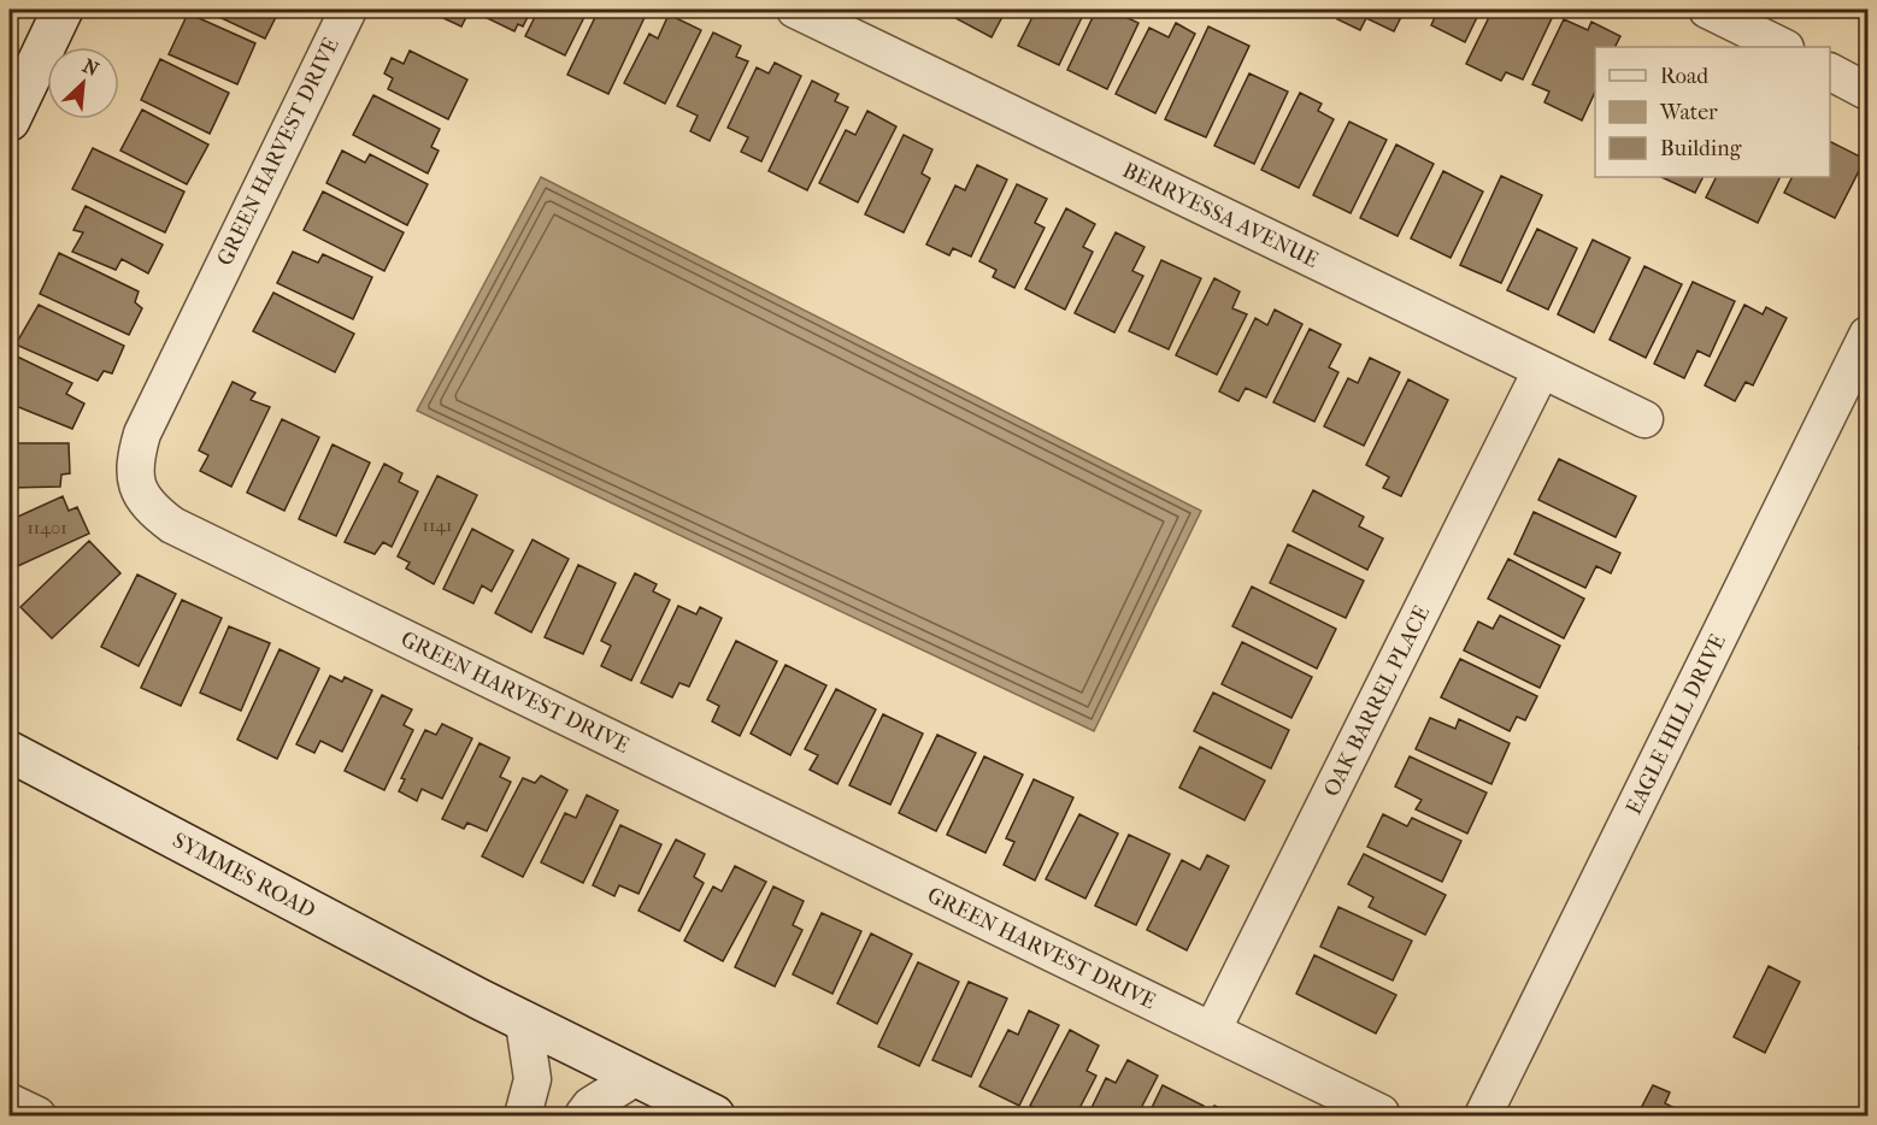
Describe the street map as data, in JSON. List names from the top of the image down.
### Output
{
  "streets": {
    "street": [
      "GREEN HARVEST DRIVE",
      "BERRYESSA AVENUE",
      "OAK BARREL PLACE",
      "EAGLE HILL DRIVE",
      "SYMMES ROAD"
    ]
  },
  "crossings": [
    ["GREEN HARVEST DRIVE", "OAK BARREL PLACE"],
    ["BERRYESSA AVENUE", "OAK BARREL PLACE"]
  ],
  "house_numbers": ["1141", "11401"],
  "legend": ["Road", "Water", "Building"],
  "north": "top right"
}
